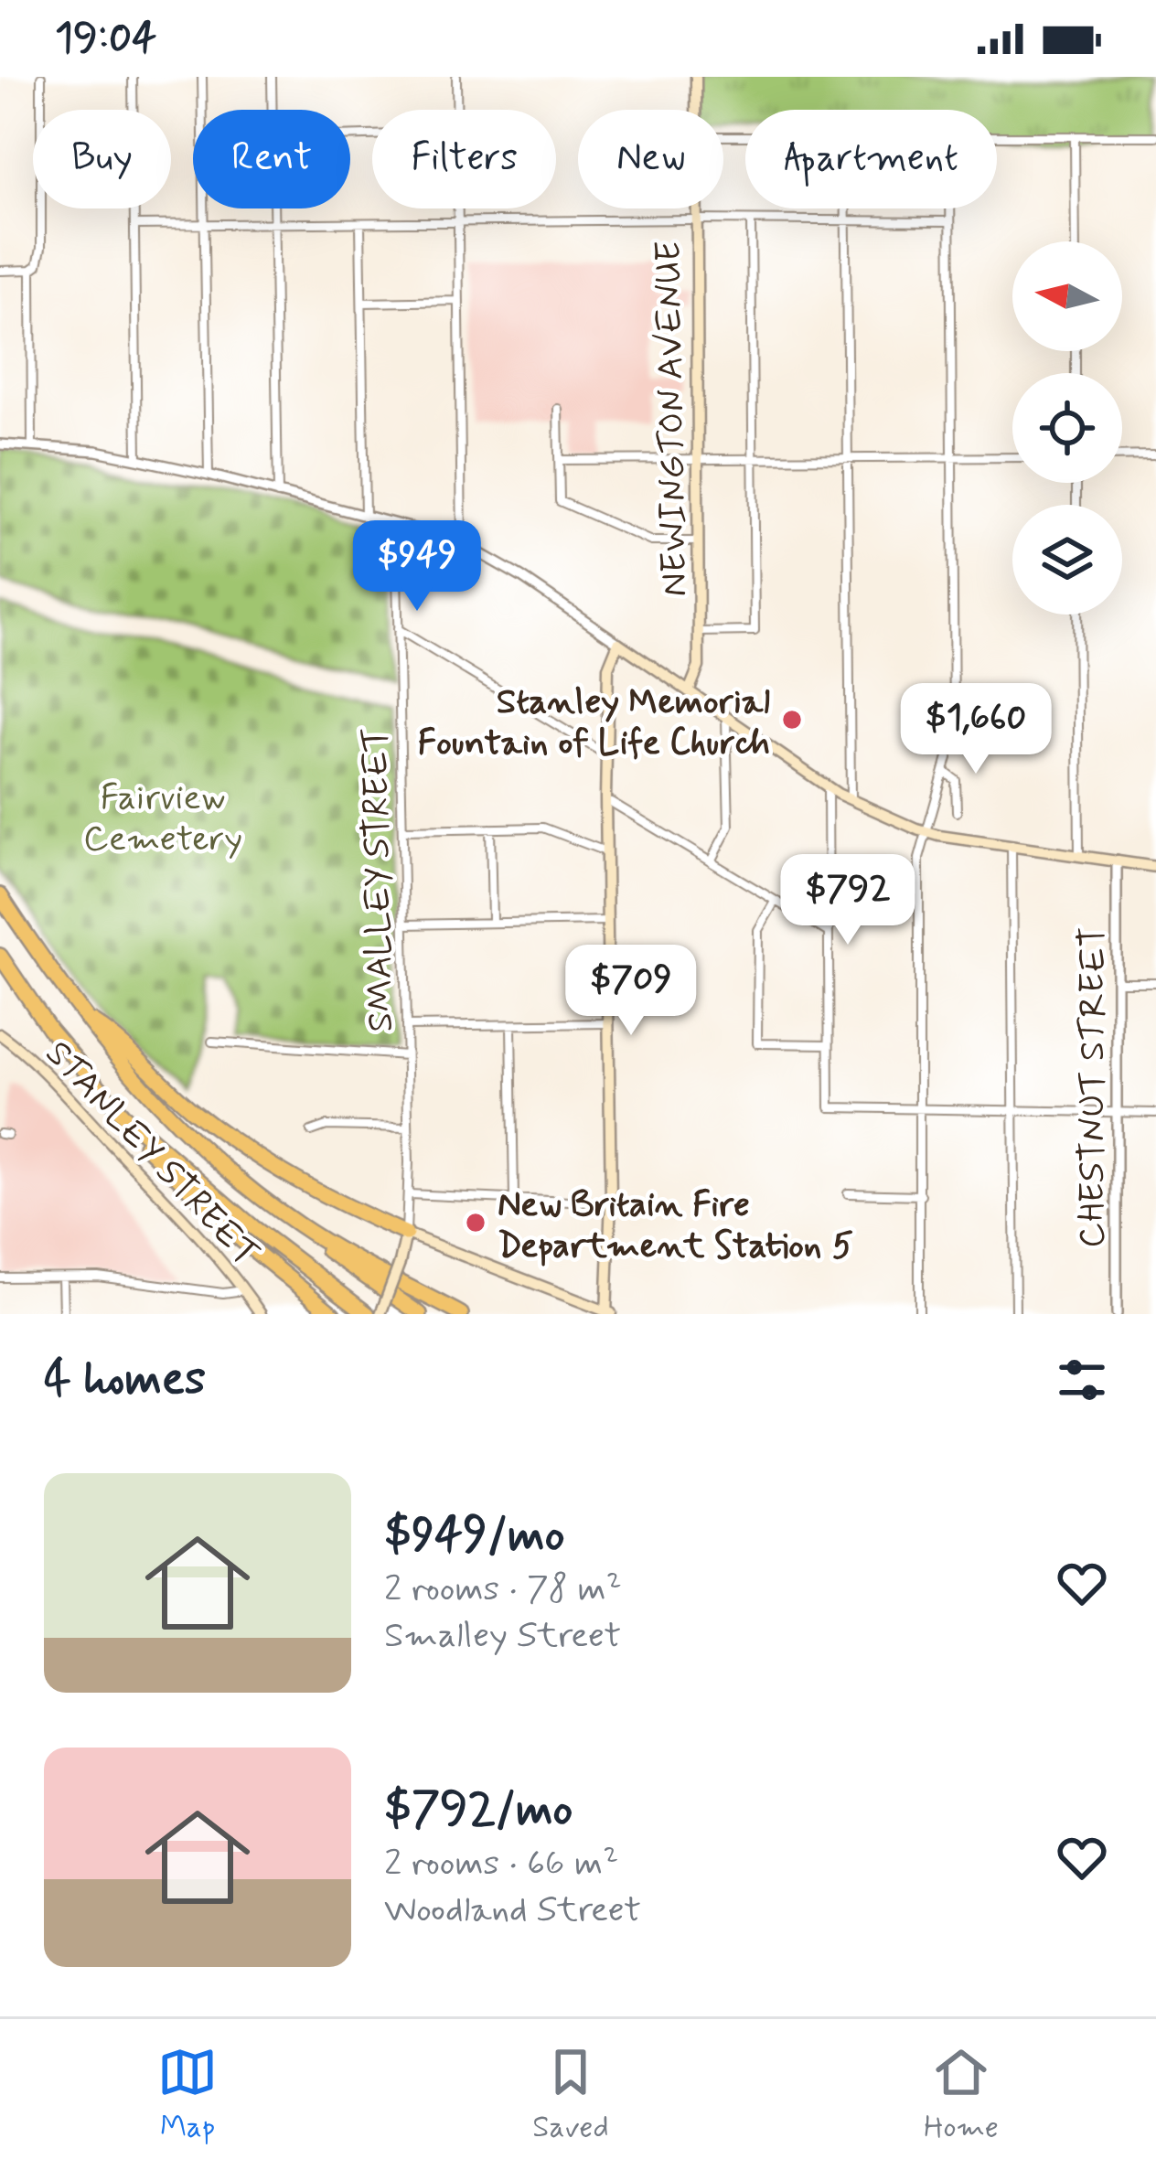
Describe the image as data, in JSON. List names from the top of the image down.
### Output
{
  "streets": {
    "main road": ["NEWINGTON AVENUE", "STANLEY STREET"],
    "street": ["SMALLEY STREET", "CHESTNUT STREET"]
  },
  "parks": ["Fairview Cemetery"],
  "places": ["Stanley Memorial Fountain of Life Church", "New Britain Fire Department Station 5"],
  "north": "left",
  "page": {
    "status": "19:04",
    "chip": [
      "Buy",
      "Rent",
      "Filters",
      "New",
      "Apartment"
    ],
    "price": [
      "$949",
      "$1,660",
      "$792",
      "$709"
    ],
    "heading": "4 homes",
    "list": [
      {
        "name": "$949/mo",
        "note": "2 rooms · 78 m² · Smalley Street"
      },
      {
        "name": "$792/mo",
        "note": "2 rooms · 66 m² · Woodland Street"
      }
    ],
    "tabs": ["Map", "Saved", "Home"]
  }
}
